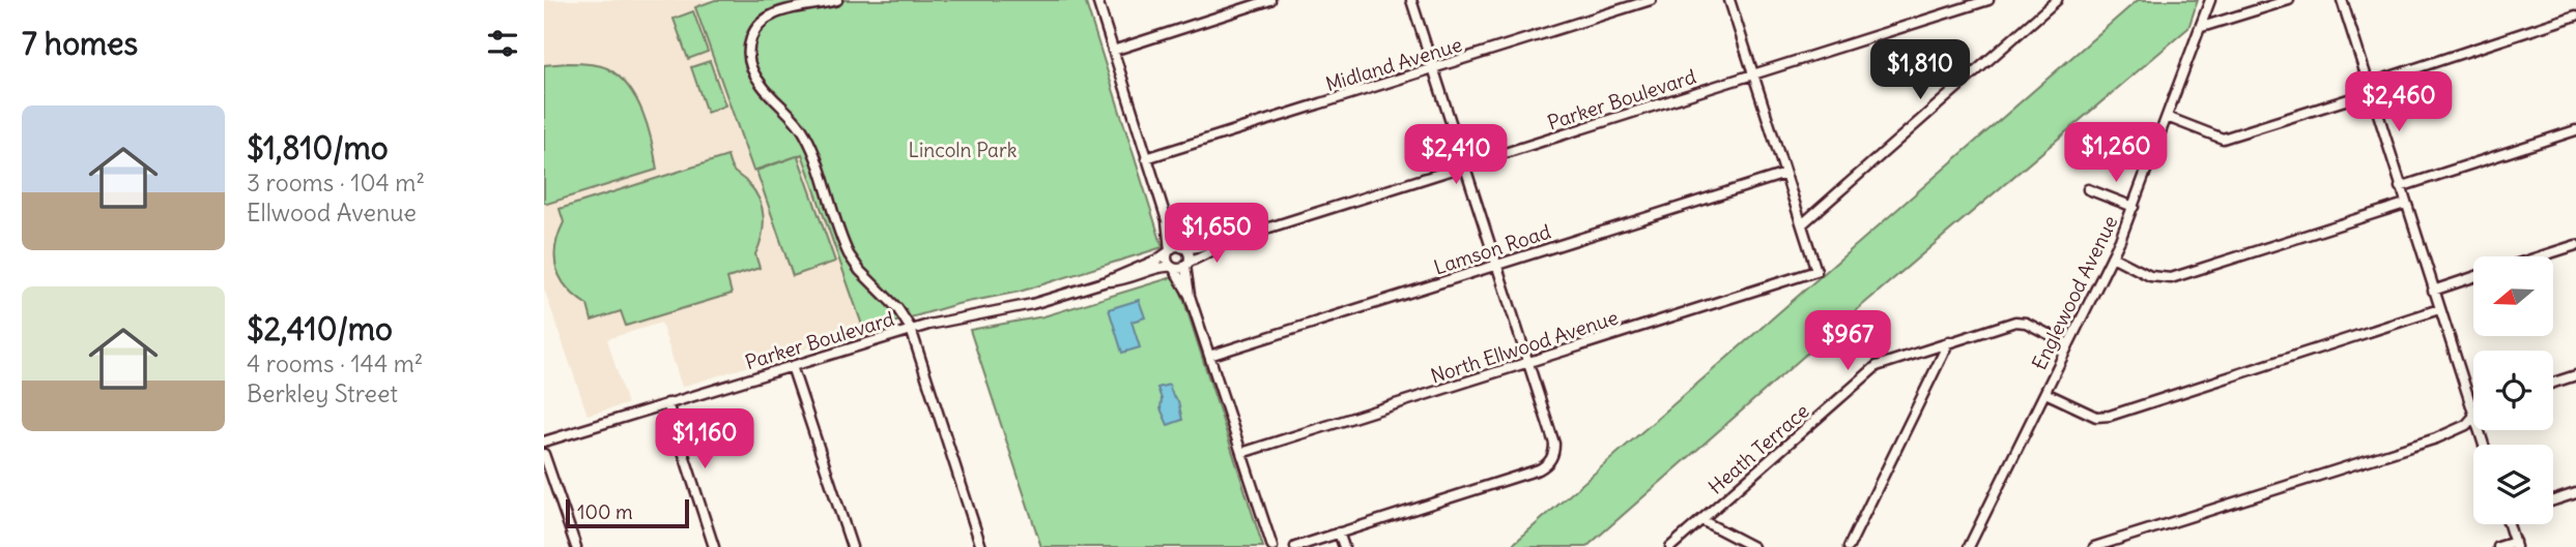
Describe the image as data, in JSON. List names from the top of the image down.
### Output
{
  "streets": {
    "street": [
      "Midland Avenue",
      "Parker Boulevard",
      "Lamson Road",
      "Englewood Avenue",
      "North Ellwood Avenue",
      "Heath Terrace"
    ]
  },
  "crossings": [
    ["Englewood Avenue", "Heath Terrace"]
  ],
  "parks": ["Lincoln Park"],
  "scale_bar": "100 m",
  "north": "left",
  "page": {
    "heading": "7 homes",
    "price": [
      "$1,810",
      "$2,460",
      "$1,260",
      "$2,410",
      "$1,650",
      "$967",
      "$1,160"
    ],
    "list": [
      {
        "name": "$1,810/mo",
        "note": "3 rooms · 104 m² · Ellwood Avenue"
      },
      {
        "name": "$2,410/mo",
        "note": "4 rooms · 144 m² · Berkley Street"
      }
    ],
    "scale": "100 m"
  }
}
